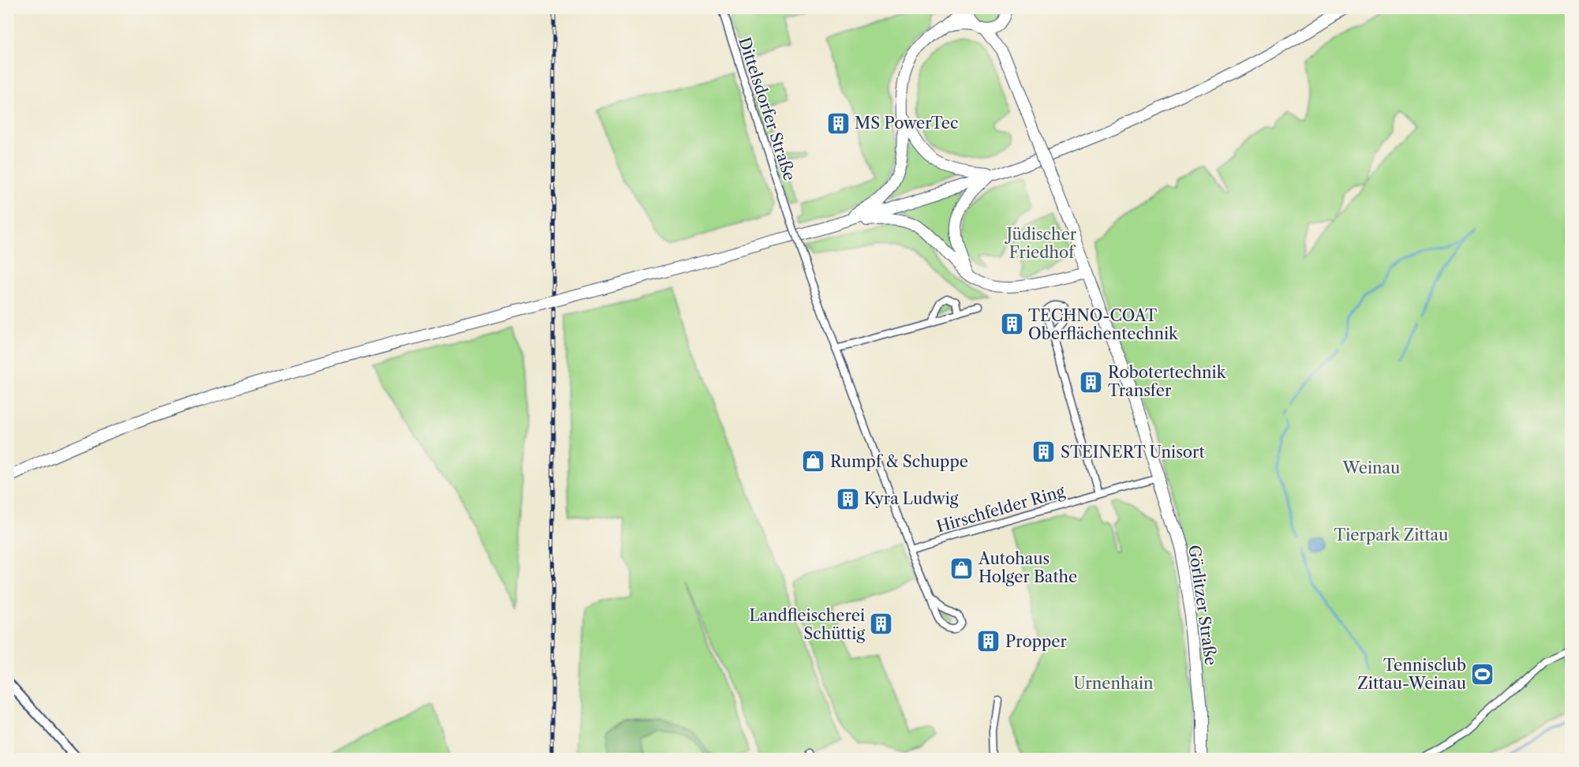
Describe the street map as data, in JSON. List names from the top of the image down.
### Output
{
  "streets": {
    "main road": ["Görlitzer Straße"],
    "street": ["Dittelsdorfer Straße", "Hirschfelder Ring"]
  },
  "crossings": [
    ["Hirschfelder Ring", "Görlitzer Straße"]
  ],
  "parks": [
    "Jüdischer Friedhof",
    "Weinau",
    "Tierpark Zittau",
    "Urnenhain"
  ],
  "places": {
    "building": [
      "MS PowerTec",
      "TECHNO-COAT Oberflächentechnik",
      "Robotertechnik Transfer",
      "STEINERT Unisort",
      "Kyra Ludwig",
      "Landfleischerei Schüttig",
      "Propper"
    ],
    "shop": ["Rumpf & Schuppe", "Autohaus Holger Bathe"],
    "sports": ["Tennisclub Zittau-Weinau"]
  }
}
